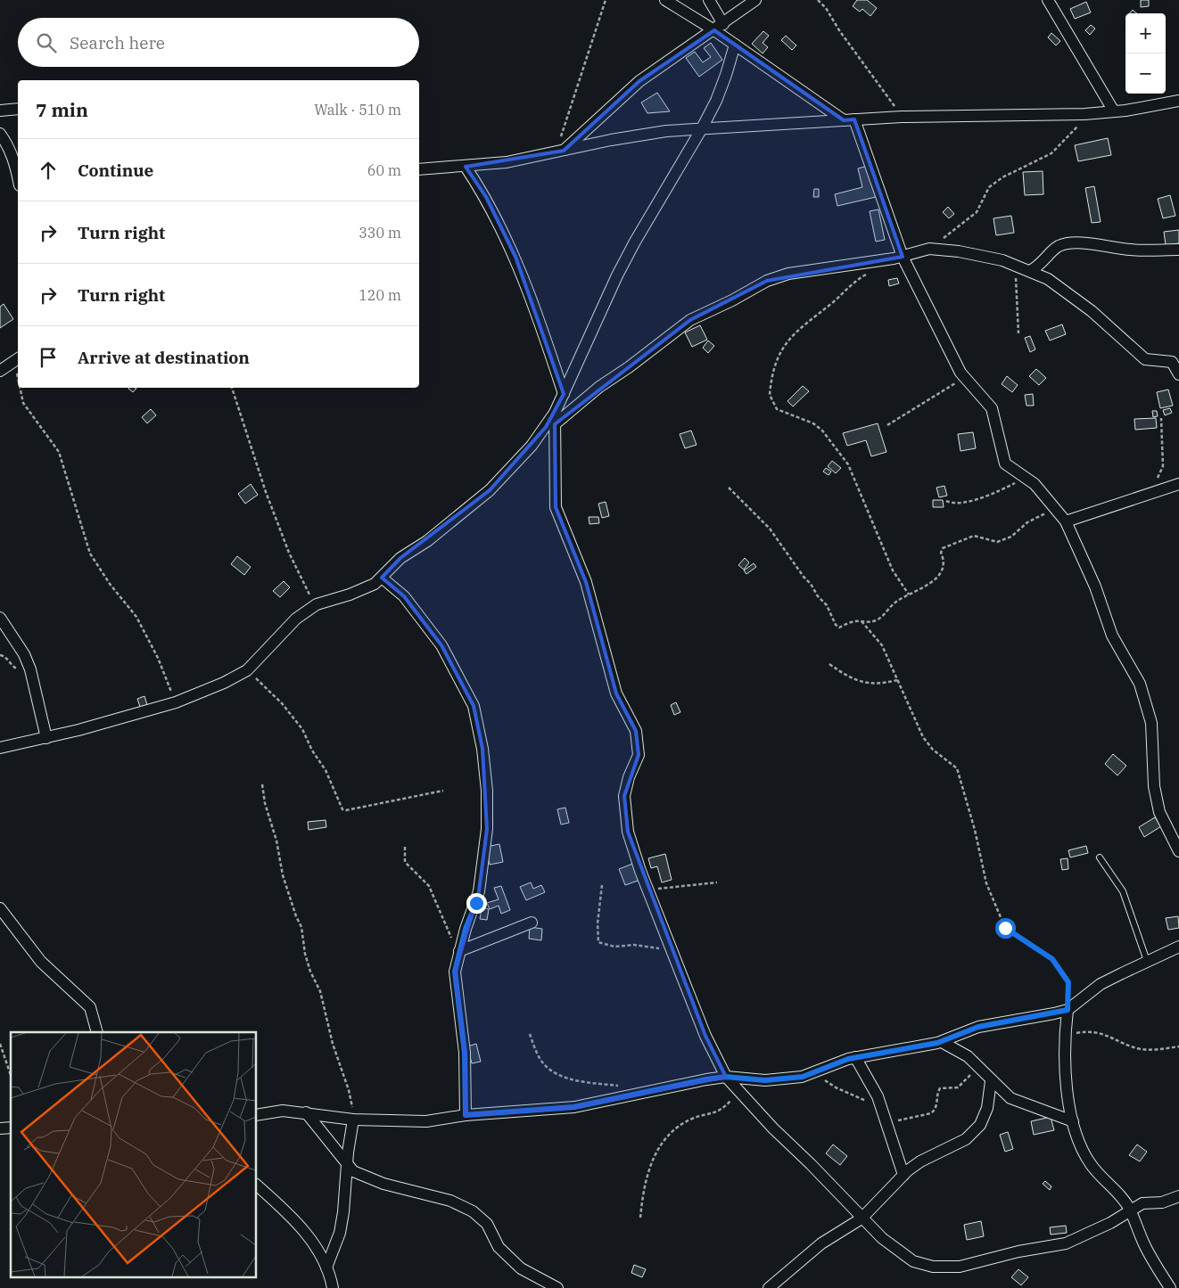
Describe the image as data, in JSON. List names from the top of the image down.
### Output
{
  "page": {
    "map_buttons": ["+", "−"],
    "search": "Search here",
    "heading": ["7 min", "Walk · 510 m"],
    "list": [
      ["Continue", "60 m"],
      ["Turn right", "330 m"],
      ["Turn right", "120 m"],
      "Arrive at destination"
    ]
  }
}
